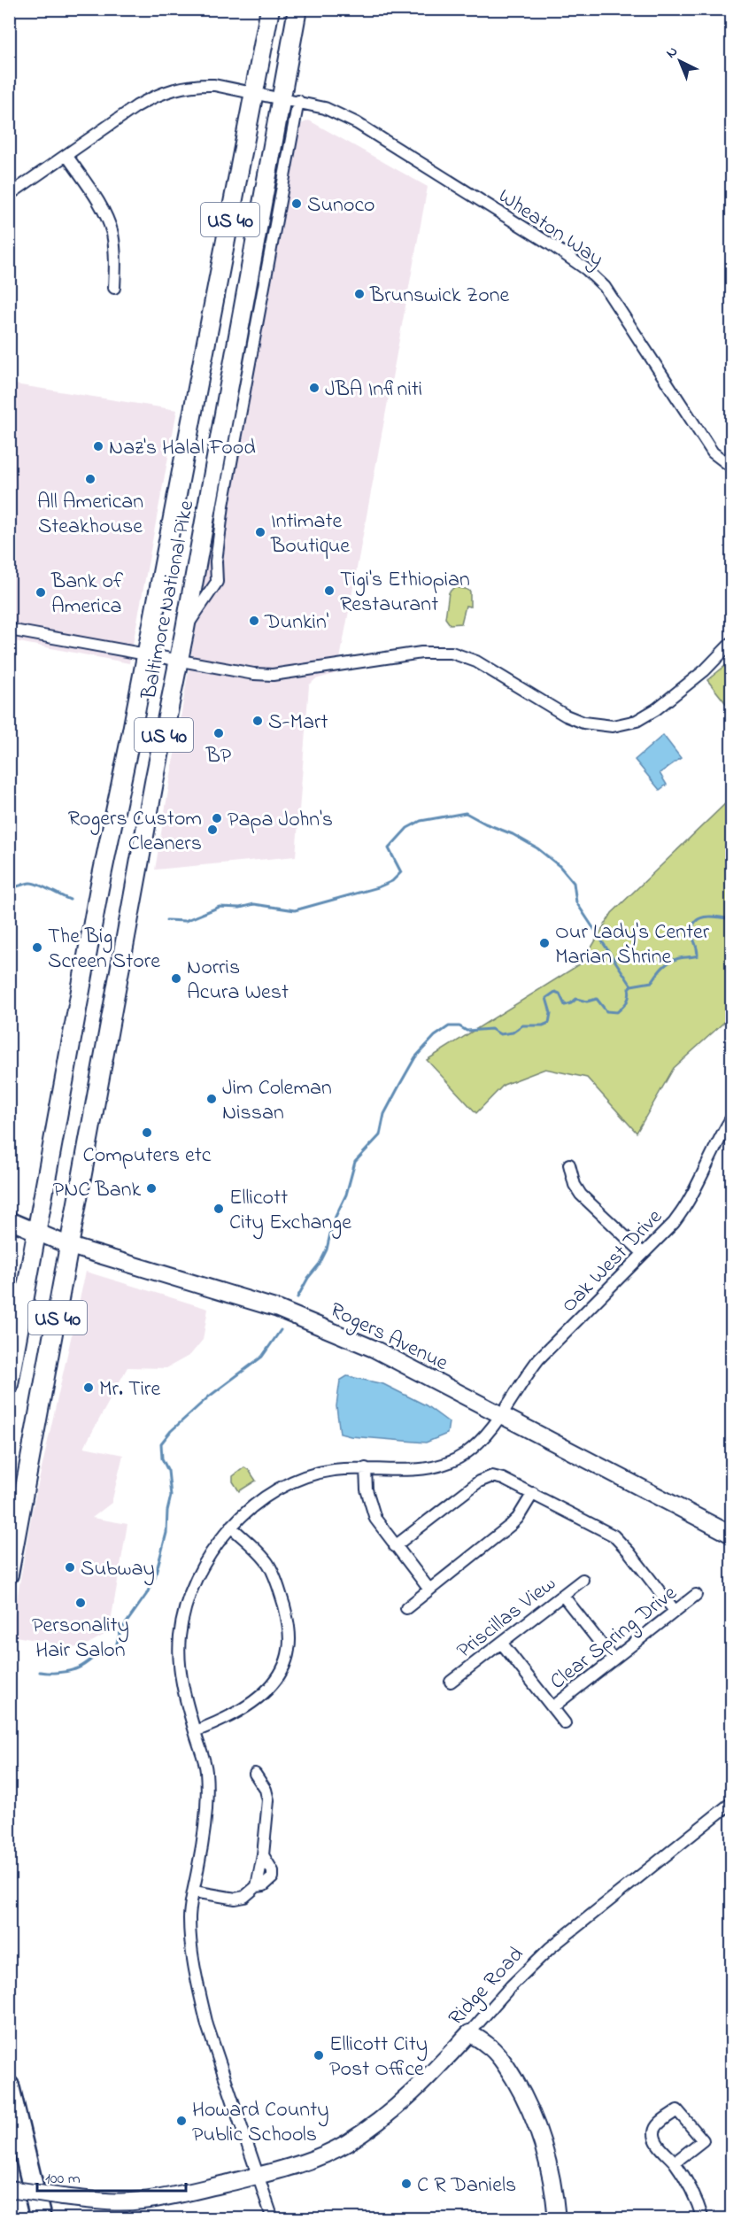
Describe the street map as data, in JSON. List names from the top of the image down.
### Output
{
  "streets": {
    "main road": [
      "US 40",
      "Baltimore National Pike",
      "Rogers Avenue",
      "Ridge Road"
    ],
    "street": [
      "Wheaton Way",
      "Oak West Drive",
      "Priscillas View",
      "Clear Spring Drive"
    ]
  },
  "crossings": [
    ["Wheaton Way", "Baltimore National Pike"],
    ["Baltimore National Pike", "Rogers Avenue"],
    ["Oak West Drive", "Rogers Avenue"],
    ["Oak West Drive", "Ridge Road"]
  ],
  "places": [
    "Sunoco",
    "Brunswick Zone",
    "JBA Infiniti",
    "Naz's Halal Food",
    "All American Steakhouse",
    "Intimate Boutique",
    "Tigi's Ethiopian Restaurant",
    "Bank of America",
    "Dunkin'",
    "S-Mart",
    "BP",
    "Papa John's",
    "Rogers Custom Cleaners",
    "Our Lady's Center Marian Shrine",
    "The Big Screen Store",
    "Norris Acura West",
    "Jim Coleman Nissan",
    "Computers etc",
    "PNC Bank",
    "Ellicott City Exchange",
    "Mr. Tire",
    "Subway",
    "Personality Hair Salon",
    "Ellicott City Post Office",
    "Howard County Public Schools",
    "C R Daniels"
  ],
  "scale_bar": "100 m",
  "north": "top left"
}
